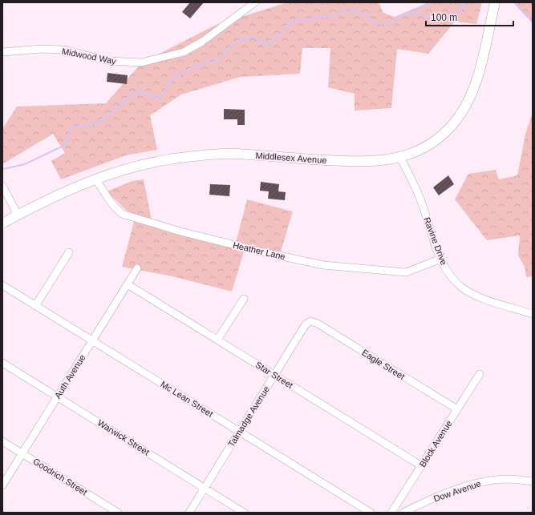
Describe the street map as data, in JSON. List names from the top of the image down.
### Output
{
  "streets": {
    "street": [
      "Midwood Way",
      "Middlesex Avenue",
      "Ravine Drive",
      "Heather Lane",
      "Eagle Street",
      "Star Street",
      "Auth Avenue",
      "Mc Lean Street",
      "Talmadge Avenue",
      "Warwick Street",
      "Block Avenue",
      "Goodrich Street",
      "Dow Avenue"
    ]
  },
  "crossings": [
    ["Middlesex Avenue", "Ravine Drive"],
    ["Middlesex Avenue", "Heather Lane"],
    ["Ravine Drive", "Heather Lane"],
    ["Eagle Street", "Talmadge Avenue"],
    ["Eagle Street", "Block Avenue"],
    ["Star Street", "Auth Avenue"],
    ["Star Street", "Talmadge Avenue"],
    ["Star Street", "Block Avenue"],
    ["Auth Avenue", "Mc Lean Street"],
    ["Auth Avenue", "Warwick Street"],
    ["Auth Avenue", "Goodrich Street"],
    ["Mc Lean Street", "Talmadge Avenue"],
    ["Talmadge Avenue", "Warwick Street"]
  ],
  "scale_bar": "100 m"
}
